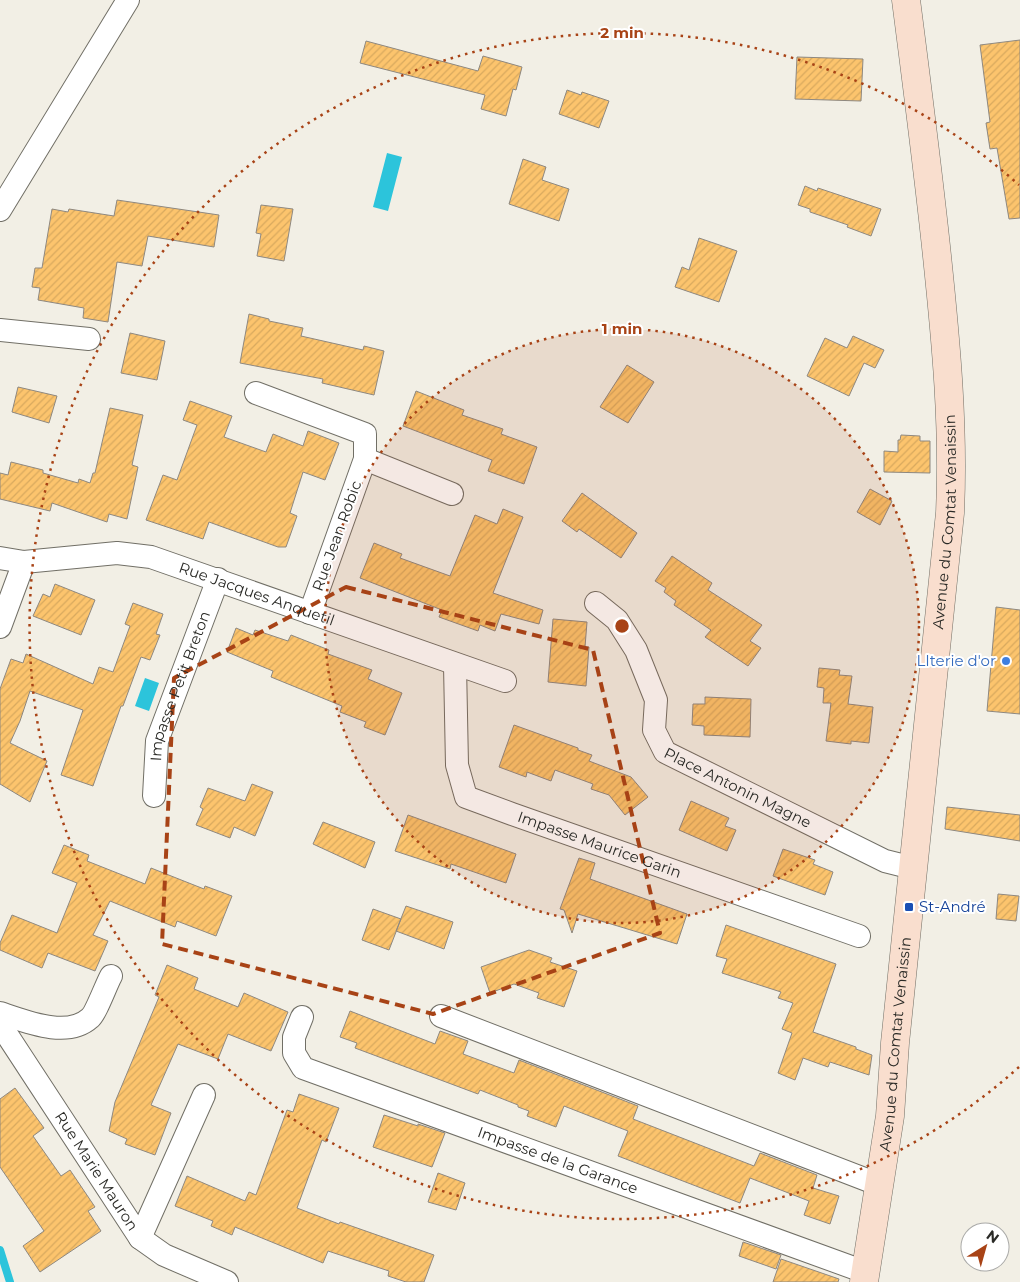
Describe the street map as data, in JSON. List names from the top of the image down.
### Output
{
  "streets": {
    "main road": ["Avenue du Comtat Venaissin"],
    "street": [
      "Rue Jean Robic",
      "Rue Jacques Anquetil",
      "Impasse Petit Breton",
      "Place Antonin Magne",
      "Impasse Maurice Garin",
      "Impasse de la Garance",
      "Rue Marie Mauron"
    ]
  },
  "crossings": [
    ["Avenue du Comtat Venaissin", "Place Antonin Magne"],
    ["Avenue du Comtat Venaissin", "Impasse de la Garance"],
    ["Rue Jean Robic", "Rue Jacques Anquetil"],
    ["Rue Jacques Anquetil", "Impasse Petit Breton"],
    ["Rue Jacques Anquetil", "Impasse Maurice Garin"]
  ],
  "places": {
    "other": ["LIterie d'or"],
    "transit": ["St-André"]
  },
  "north": "top right",
  "rings": ["2 min", "1 min"]
}
